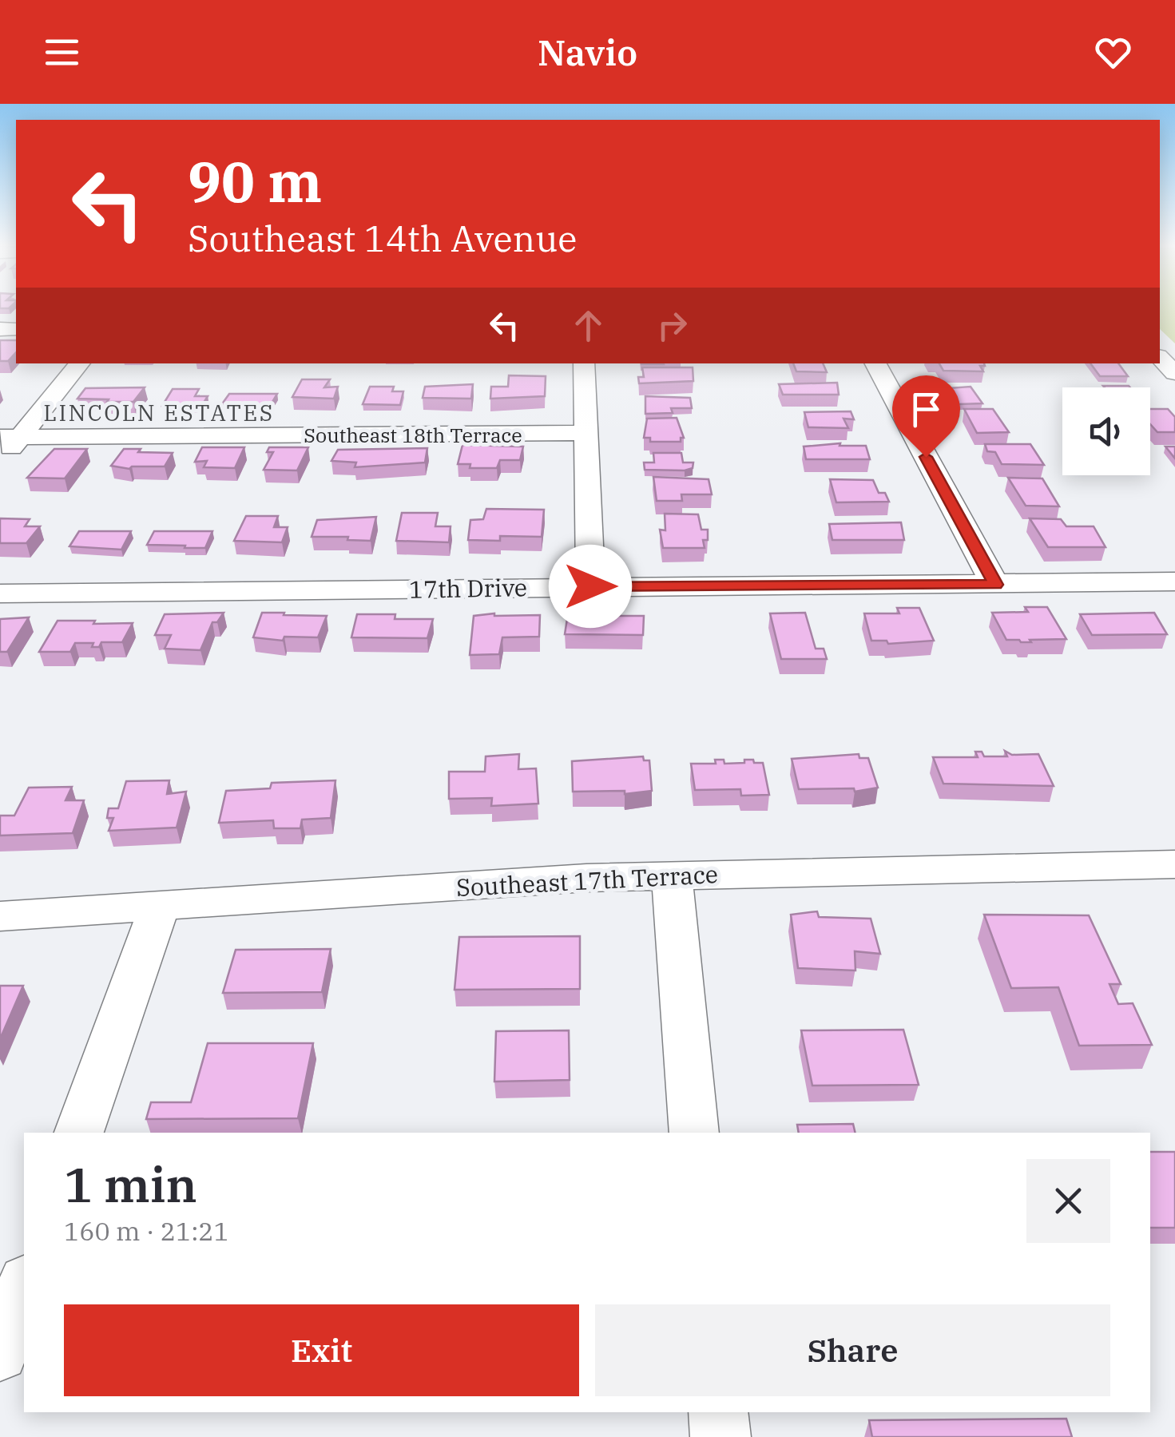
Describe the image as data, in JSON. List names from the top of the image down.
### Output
{
  "streets": {
    "street": ["Southeast 18th Terrace", "17th Drive", "Southeast 17th Terrace"]
  },
  "districts": ["LINCOLN ESTATES"],
  "page": {
    "header": "Navio",
    "turn": ["90 m", "Southeast 14th Avenue"],
    "heading": ["1 min", "160 m · 21:21"],
    "buttons": ["Exit", "Share"]
  }
}
